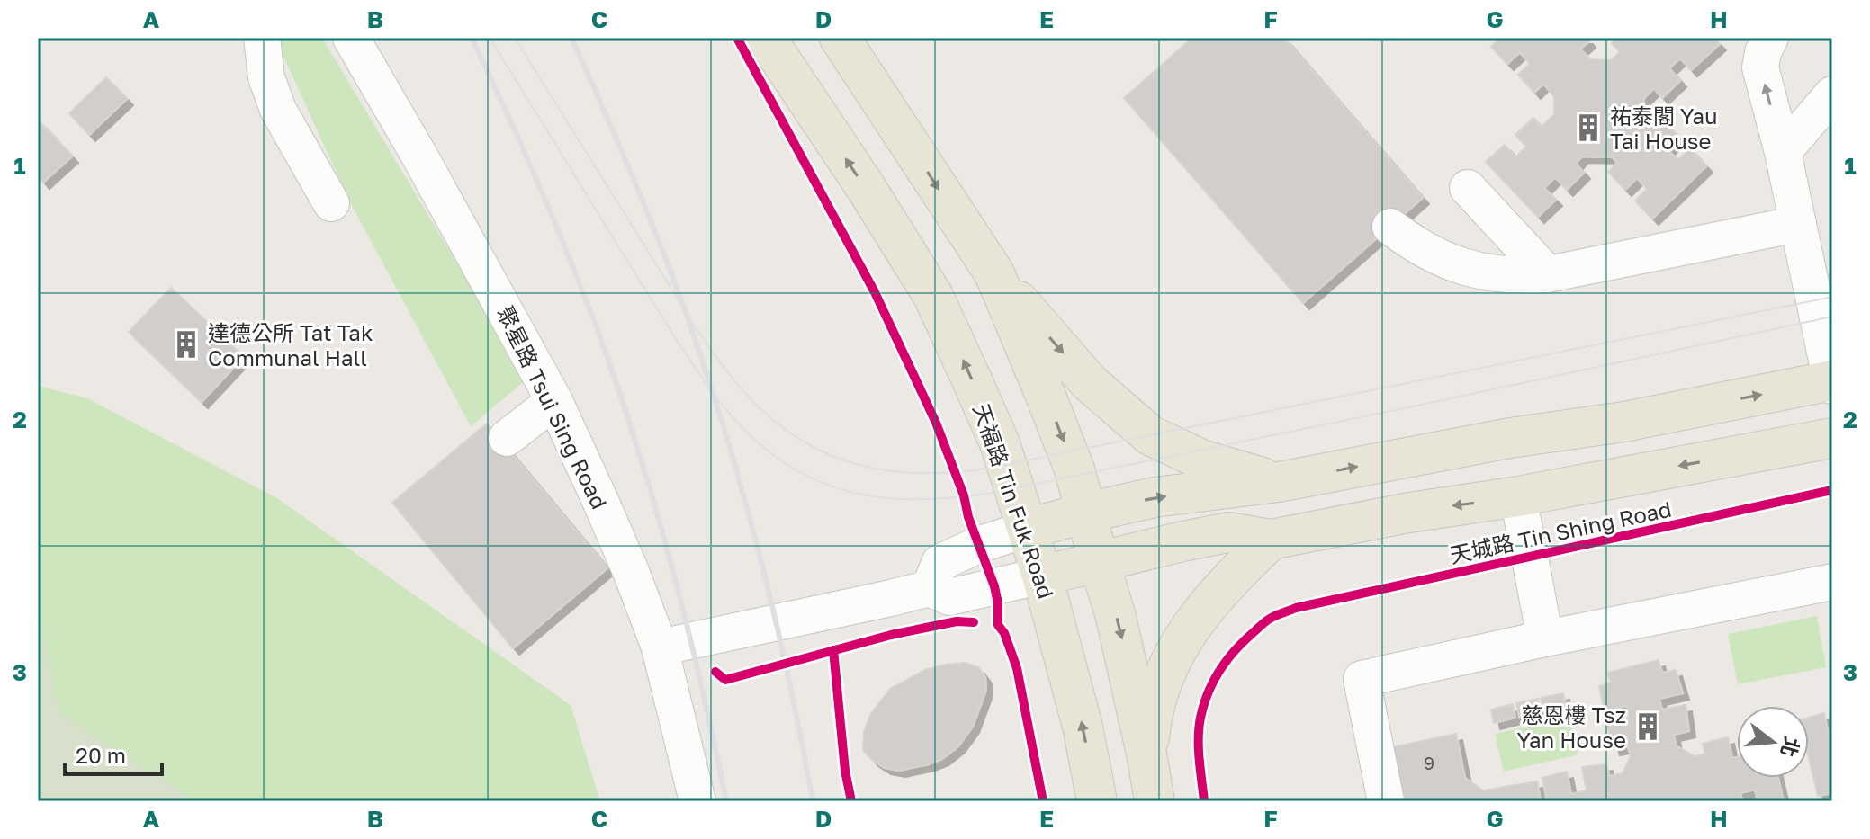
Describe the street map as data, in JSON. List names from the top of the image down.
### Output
{
  "streets": {
    "main road": ["天福路 Tin Fuk Road", "天城路 Tin Shing Road"],
    "street": ["聚星路 Tsui Sing Road"]
  },
  "crossings": [
    ["天福路 Tin Fuk Road", "天城路 Tin Shing Road"]
  ],
  "places": {
    "building": ["祐泰閣 Yau Tai House", "達德公所 Tat Tak Communal Hall", "慈恩樓 Tsz Yan House"]
  },
  "house_numbers": ["9"],
  "scale_bar": "20 m",
  "north": "right",
  "grid": {
    "columns": [
      "A",
      "B",
      "C",
      "D",
      "E",
      "F",
      "G",
      "H"
    ],
    "rows": ["1", "2", "3"]
  }
}
